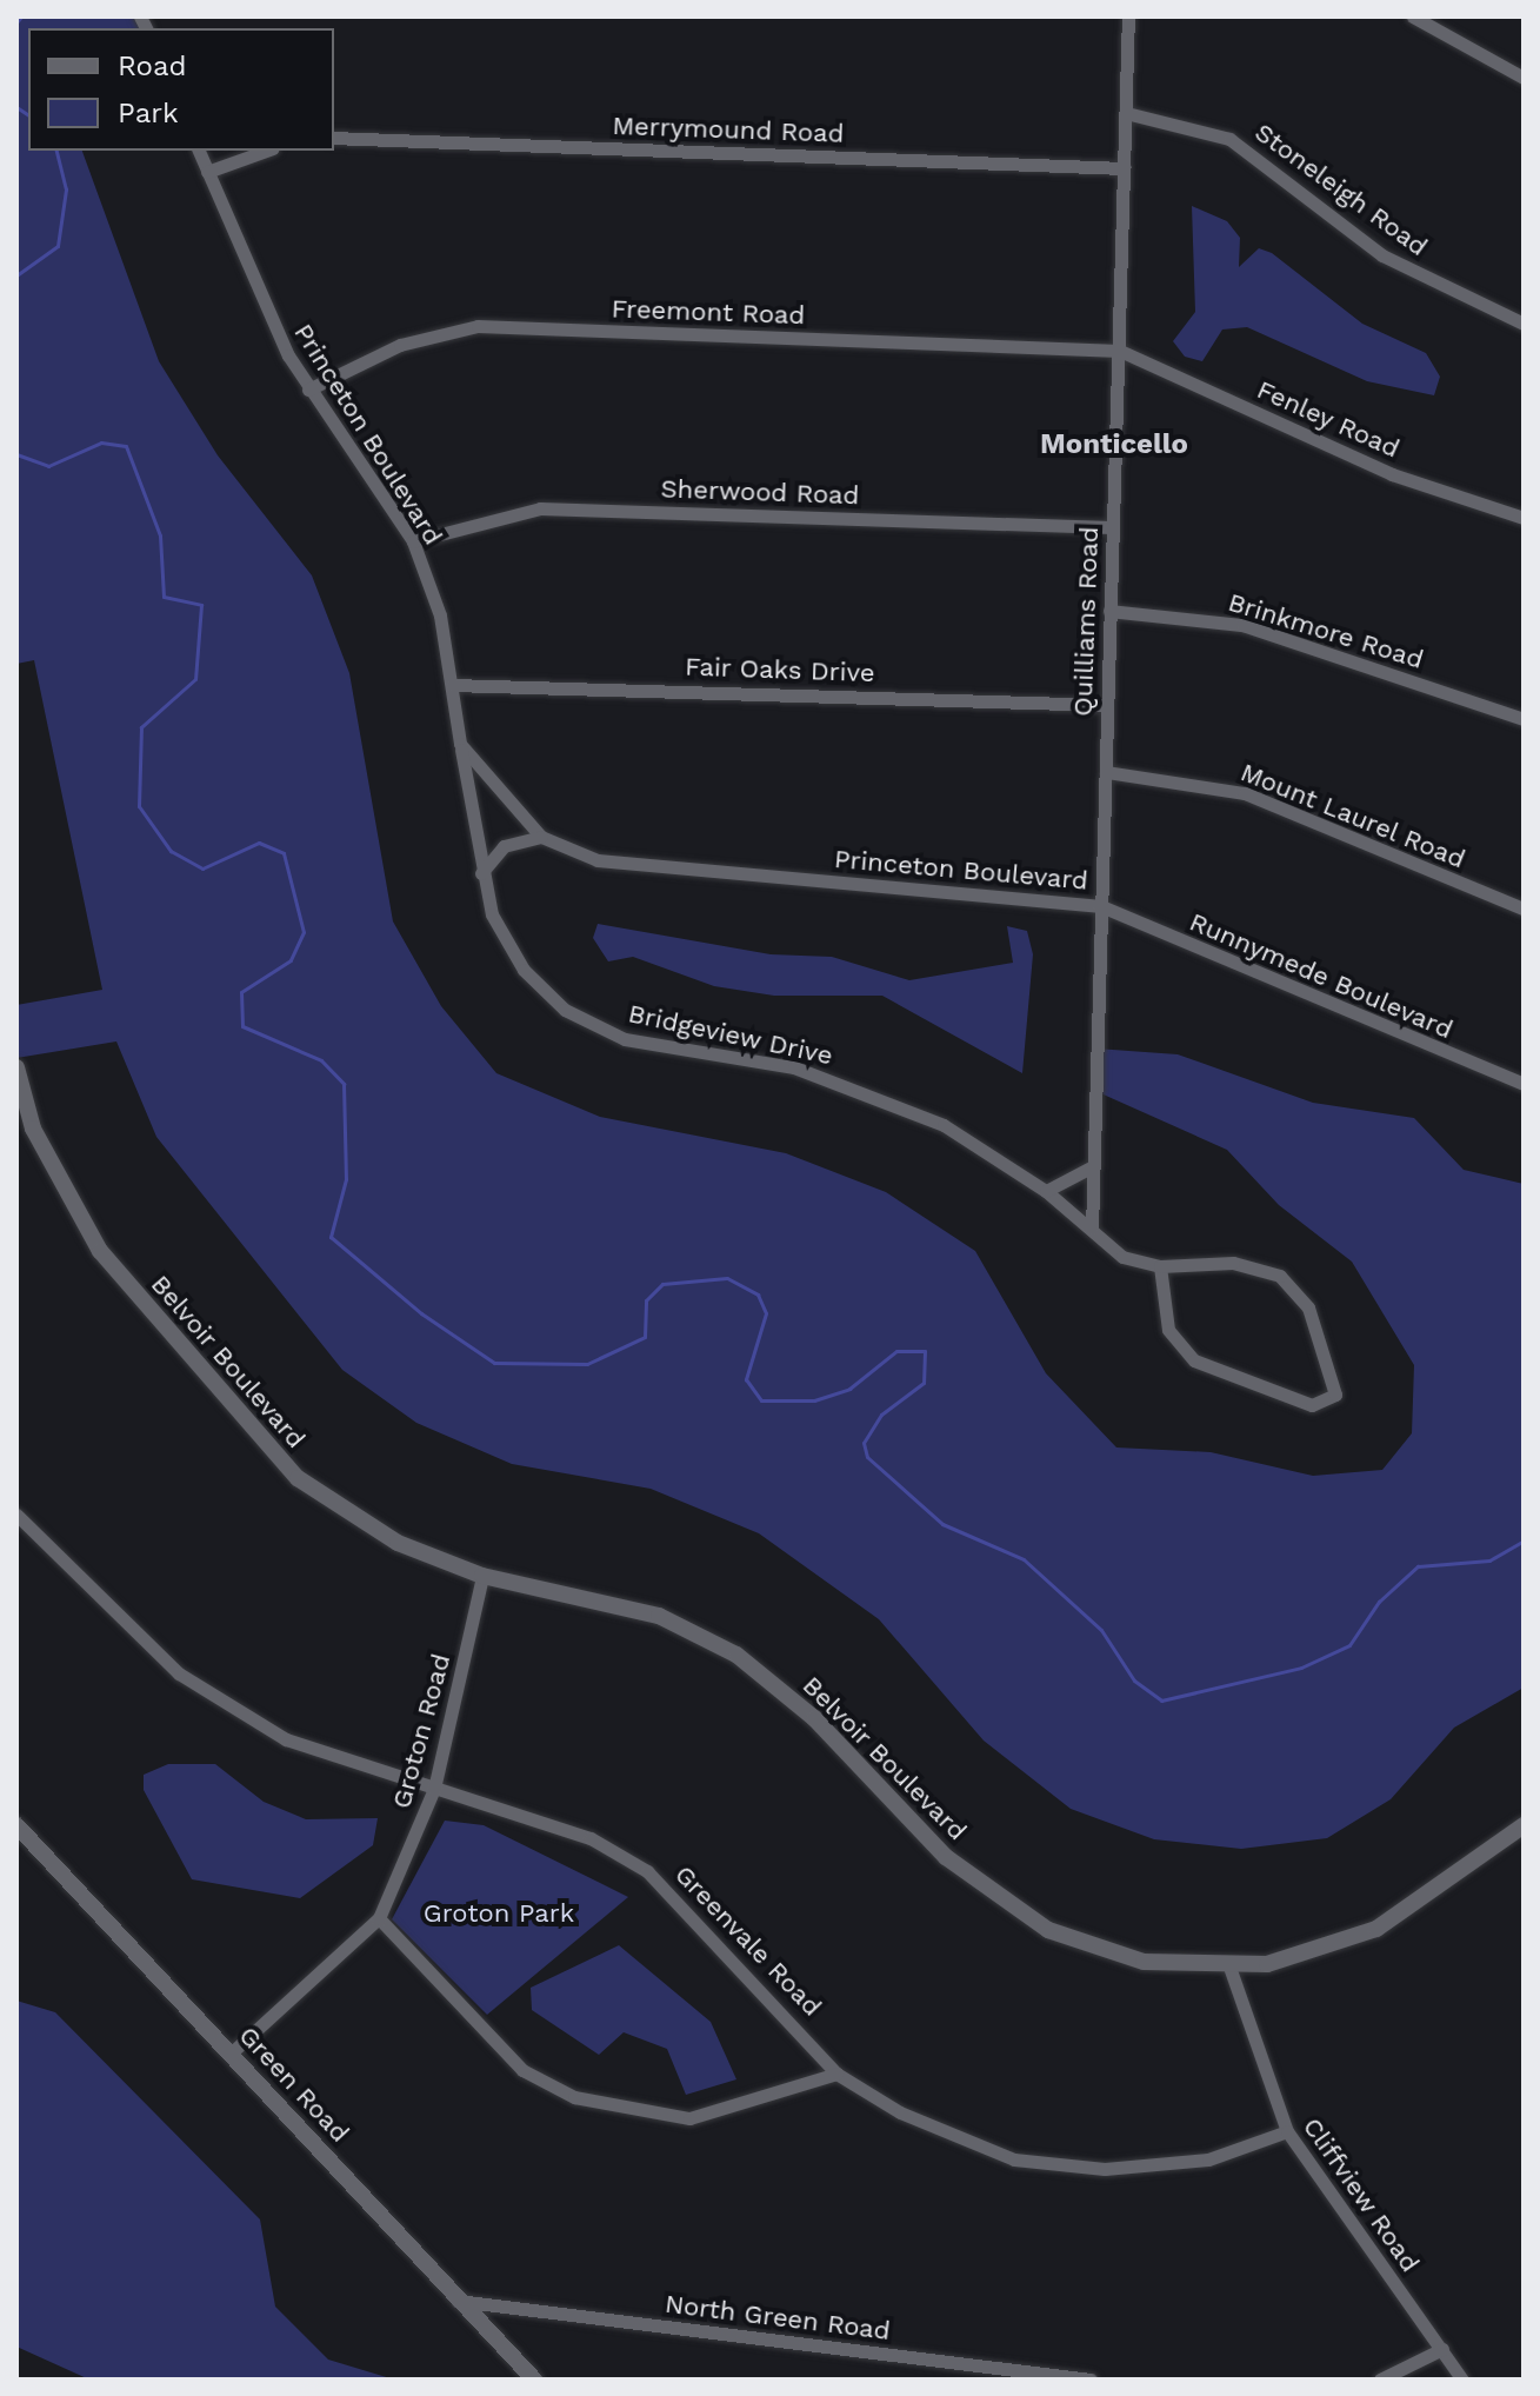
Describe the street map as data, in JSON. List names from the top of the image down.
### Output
{
  "streets": {
    "street": [
      "Merrymound Road",
      "Stoneleigh Road",
      "Freemont Road",
      "Fenley Road",
      "Princeton Boulevard",
      "Sherwood Road",
      "Quilliams Road",
      "Brinkmore Road",
      "Fair Oaks Drive",
      "Mount Laurel Road",
      "Runnymede Boulevard",
      "Bridgeview Drive",
      "Belvoir Boulevard",
      "Groton Road",
      "Greenvale Road",
      "Green Road",
      "Cliffview Road",
      "North Green Road"
    ]
  },
  "crossings": [
    ["Merrymound Road", "Quilliams Road"],
    ["Stoneleigh Road", "Quilliams Road"],
    ["Freemont Road", "Fenley Road"],
    ["Freemont Road", "Princeton Boulevard"],
    ["Freemont Road", "Quilliams Road"],
    ["Fenley Road", "Quilliams Road"],
    ["Princeton Boulevard", "Sherwood Road"],
    ["Princeton Boulevard", "Quilliams Road"],
    ["Princeton Boulevard", "Fair Oaks Drive"],
    ["Princeton Boulevard", "Runnymede Boulevard"],
    ["Princeton Boulevard", "Bridgeview Drive"],
    ["Sherwood Road", "Quilliams Road"],
    ["Quilliams Road", "Brinkmore Road"],
    ["Quilliams Road", "Fair Oaks Drive"],
    ["Quilliams Road", "Mount Laurel Road"],
    ["Quilliams Road", "Runnymede Boulevard"],
    ["Quilliams Road", "Bridgeview Drive"],
    ["Belvoir Boulevard", "Groton Road"],
    ["Belvoir Boulevard", "Cliffview Road"],
    ["Groton Road", "Greenvale Road"],
    ["Groton Road", "Green Road"],
    ["Greenvale Road", "Cliffview Road"],
    ["Green Road", "North Green Road"]
  ],
  "districts": ["Monticello"],
  "parks": ["Groton Park"],
  "legend": ["Road", "Park"]
}
